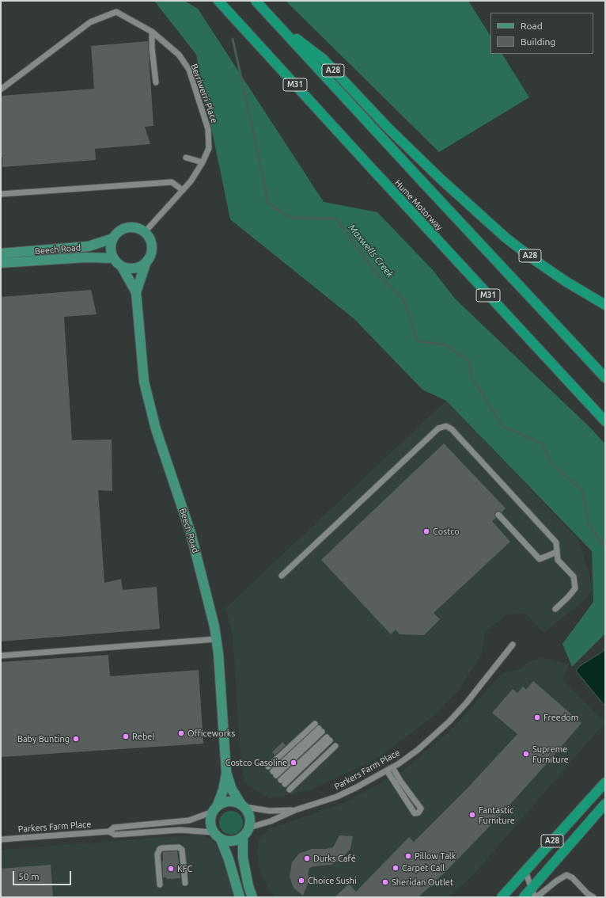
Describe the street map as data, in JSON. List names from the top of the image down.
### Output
{
  "streets": {
    "highway": ["A28", "M31", "Hume Motorway"],
    "main road": ["Beech Road"],
    "street": ["Berriwerri Place", "Parkers Farm Place"]
  },
  "crossings": [
    ["Berriwerri Place", "Beech Road"],
    ["Beech Road", "Parkers Farm Place"]
  ],
  "water": ["Maxwells Creek"],
  "places": [
    "Costco",
    "Freedom",
    "Officeworks",
    "Rebel",
    "Baby Bunting",
    "Supreme Furniture",
    "Costco Gasoline",
    "Fantastic Furniture",
    "Pillow Talk",
    "Durks Café",
    "Carpet Call",
    "KFC",
    "Choice Sushi",
    "Sheridan Outlet"
  ],
  "legend": ["Road", "Building"],
  "scale_bar": "50 m"
}
